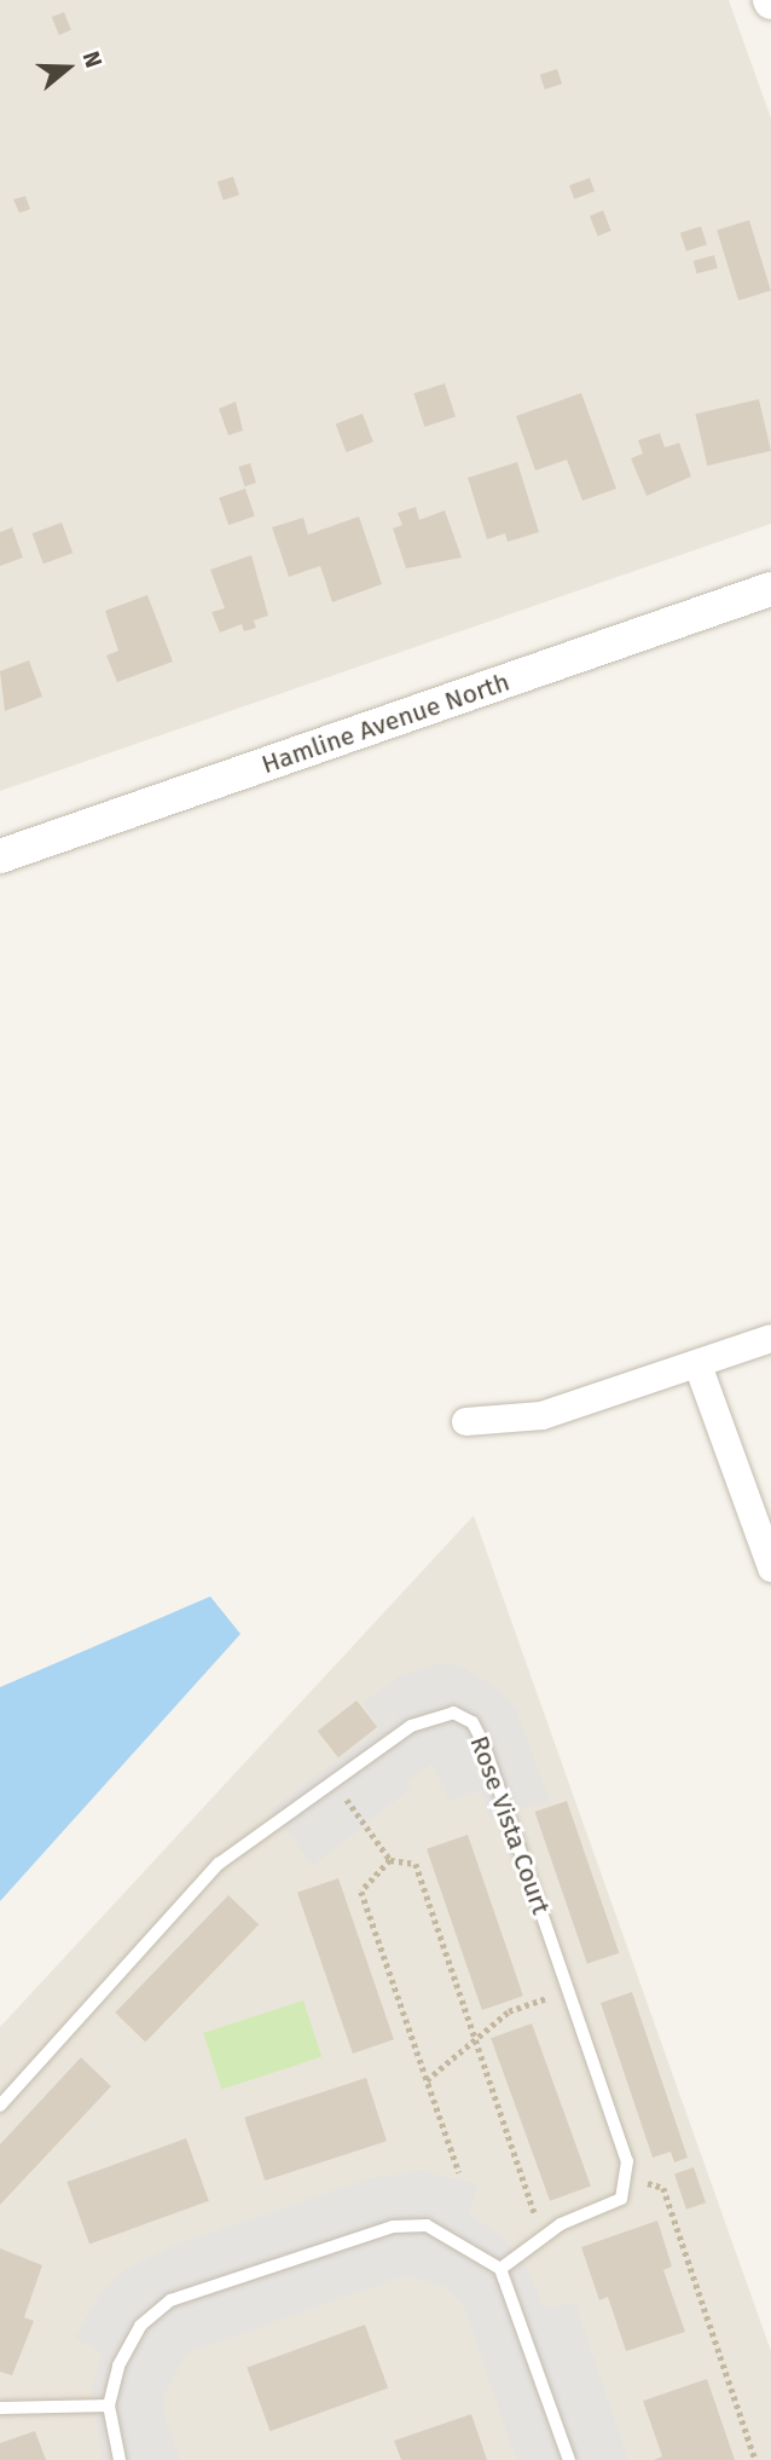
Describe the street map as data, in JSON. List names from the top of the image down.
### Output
{
  "streets": {
    "street": ["Hamline Avenue North"],
    "lane": ["Rose Vista Court"]
  },
  "north": "right"
}
